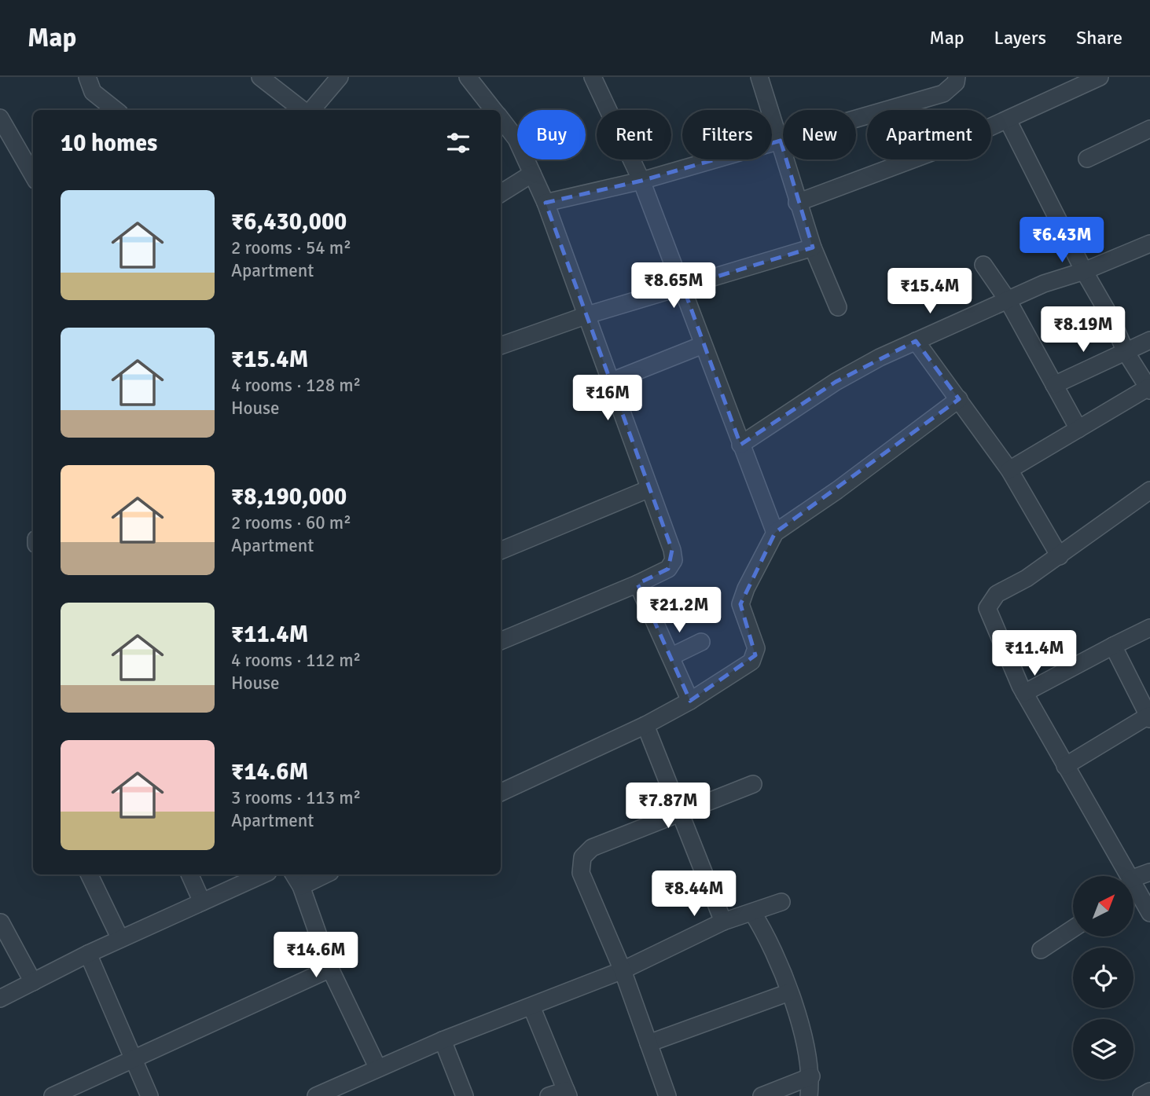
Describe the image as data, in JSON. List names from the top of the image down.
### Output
{
  "north": "top right",
  "page": {
    "header": "Map",
    "nav": ["Map", "Layers", "Share"],
    "chip": [
      "Buy",
      "Rent",
      "Filters",
      "New",
      "Apartment"
    ],
    "heading": "10 homes",
    "list": [
      {
        "name": "₹6,430,000",
        "note": "2 rooms · 54 m² · Apartment"
      },
      {
        "name": "₹15.4M",
        "note": "4 rooms · 128 m² · House"
      },
      {
        "name": "₹8,190,000",
        "note": "2 rooms · 60 m² · Apartment"
      },
      {
        "name": "₹11.4M",
        "note": "4 rooms · 112 m² · House"
      },
      {
        "name": "₹14.6M",
        "note": "3 rooms · 113 m² · Apartment"
      }
    ],
    "price": [
      "₹6.43M",
      "₹8.65M",
      "₹15.4M",
      "₹8.19M",
      "₹16M",
      "₹21.2M",
      "₹11.4M",
      "₹7.87M",
      "₹8.44M",
      "₹14.6M"
    ]
  }
}
